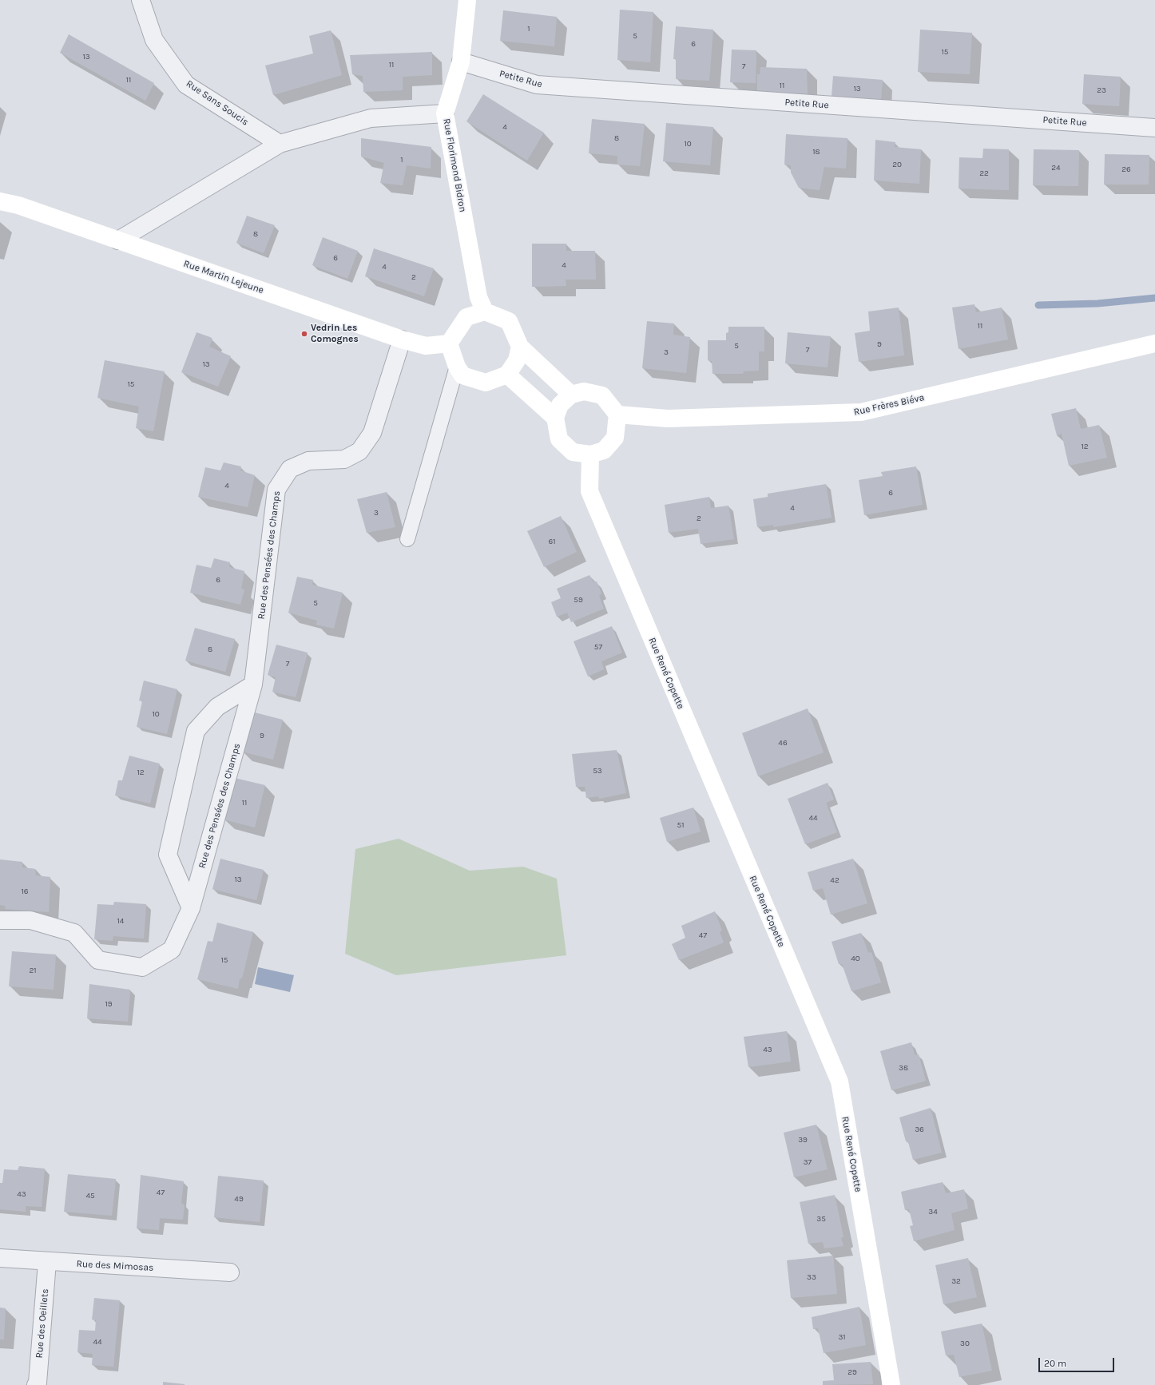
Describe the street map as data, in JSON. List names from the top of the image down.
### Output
{
  "streets": {
    "street": [
      "Petite Rue",
      "Rue Sans Soucis",
      "Rue Florimond Bidron",
      "Rue Martin Lejeune",
      "Rue Frères Biéva",
      "Rue des Pensées des Champs",
      "Rue René Copette",
      "Rue des Mimosas",
      "Rue des Oeillets"
    ]
  },
  "crossings": [
    ["Petite Rue", "Rue Florimond Bidron"],
    ["Rue Florimond Bidron", "Rue Martin Lejeune"],
    ["Rue Martin Lejeune", "Rue des Pensées des Champs"],
    ["Rue Frères Biéva", "Rue René Copette"],
    ["Rue des Mimosas", "Rue des Oeillets"]
  ],
  "places": ["Vedrin Les Comognes"],
  "house_numbers": [
    "1",
    "5",
    "6",
    "15",
    "13",
    "11",
    "7",
    "11",
    "11",
    "13",
    "23",
    "4",
    "8",
    "10",
    "18",
    "1",
    "20",
    "24",
    "26",
    "22",
    "8",
    "6",
    "4",
    "4",
    "2",
    "11",
    "9",
    "5",
    "7",
    "3",
    "13",
    "15",
    "12",
    "4",
    "6",
    "4",
    "3",
    "2",
    "61",
    "6",
    "59",
    "5",
    "57",
    "8",
    "7",
    "10",
    "9",
    "46",
    "53",
    "12",
    "11",
    "44",
    "51",
    "13",
    "42",
    "16",
    "14",
    "47",
    "40",
    "15",
    "21",
    "19",
    "43",
    "38",
    "36",
    "39",
    "37",
    "47",
    "43",
    "45",
    "49",
    "34",
    "35",
    "33",
    "32",
    "31",
    "44",
    "30",
    "29"
  ],
  "scale_bar": "20 m"
}
